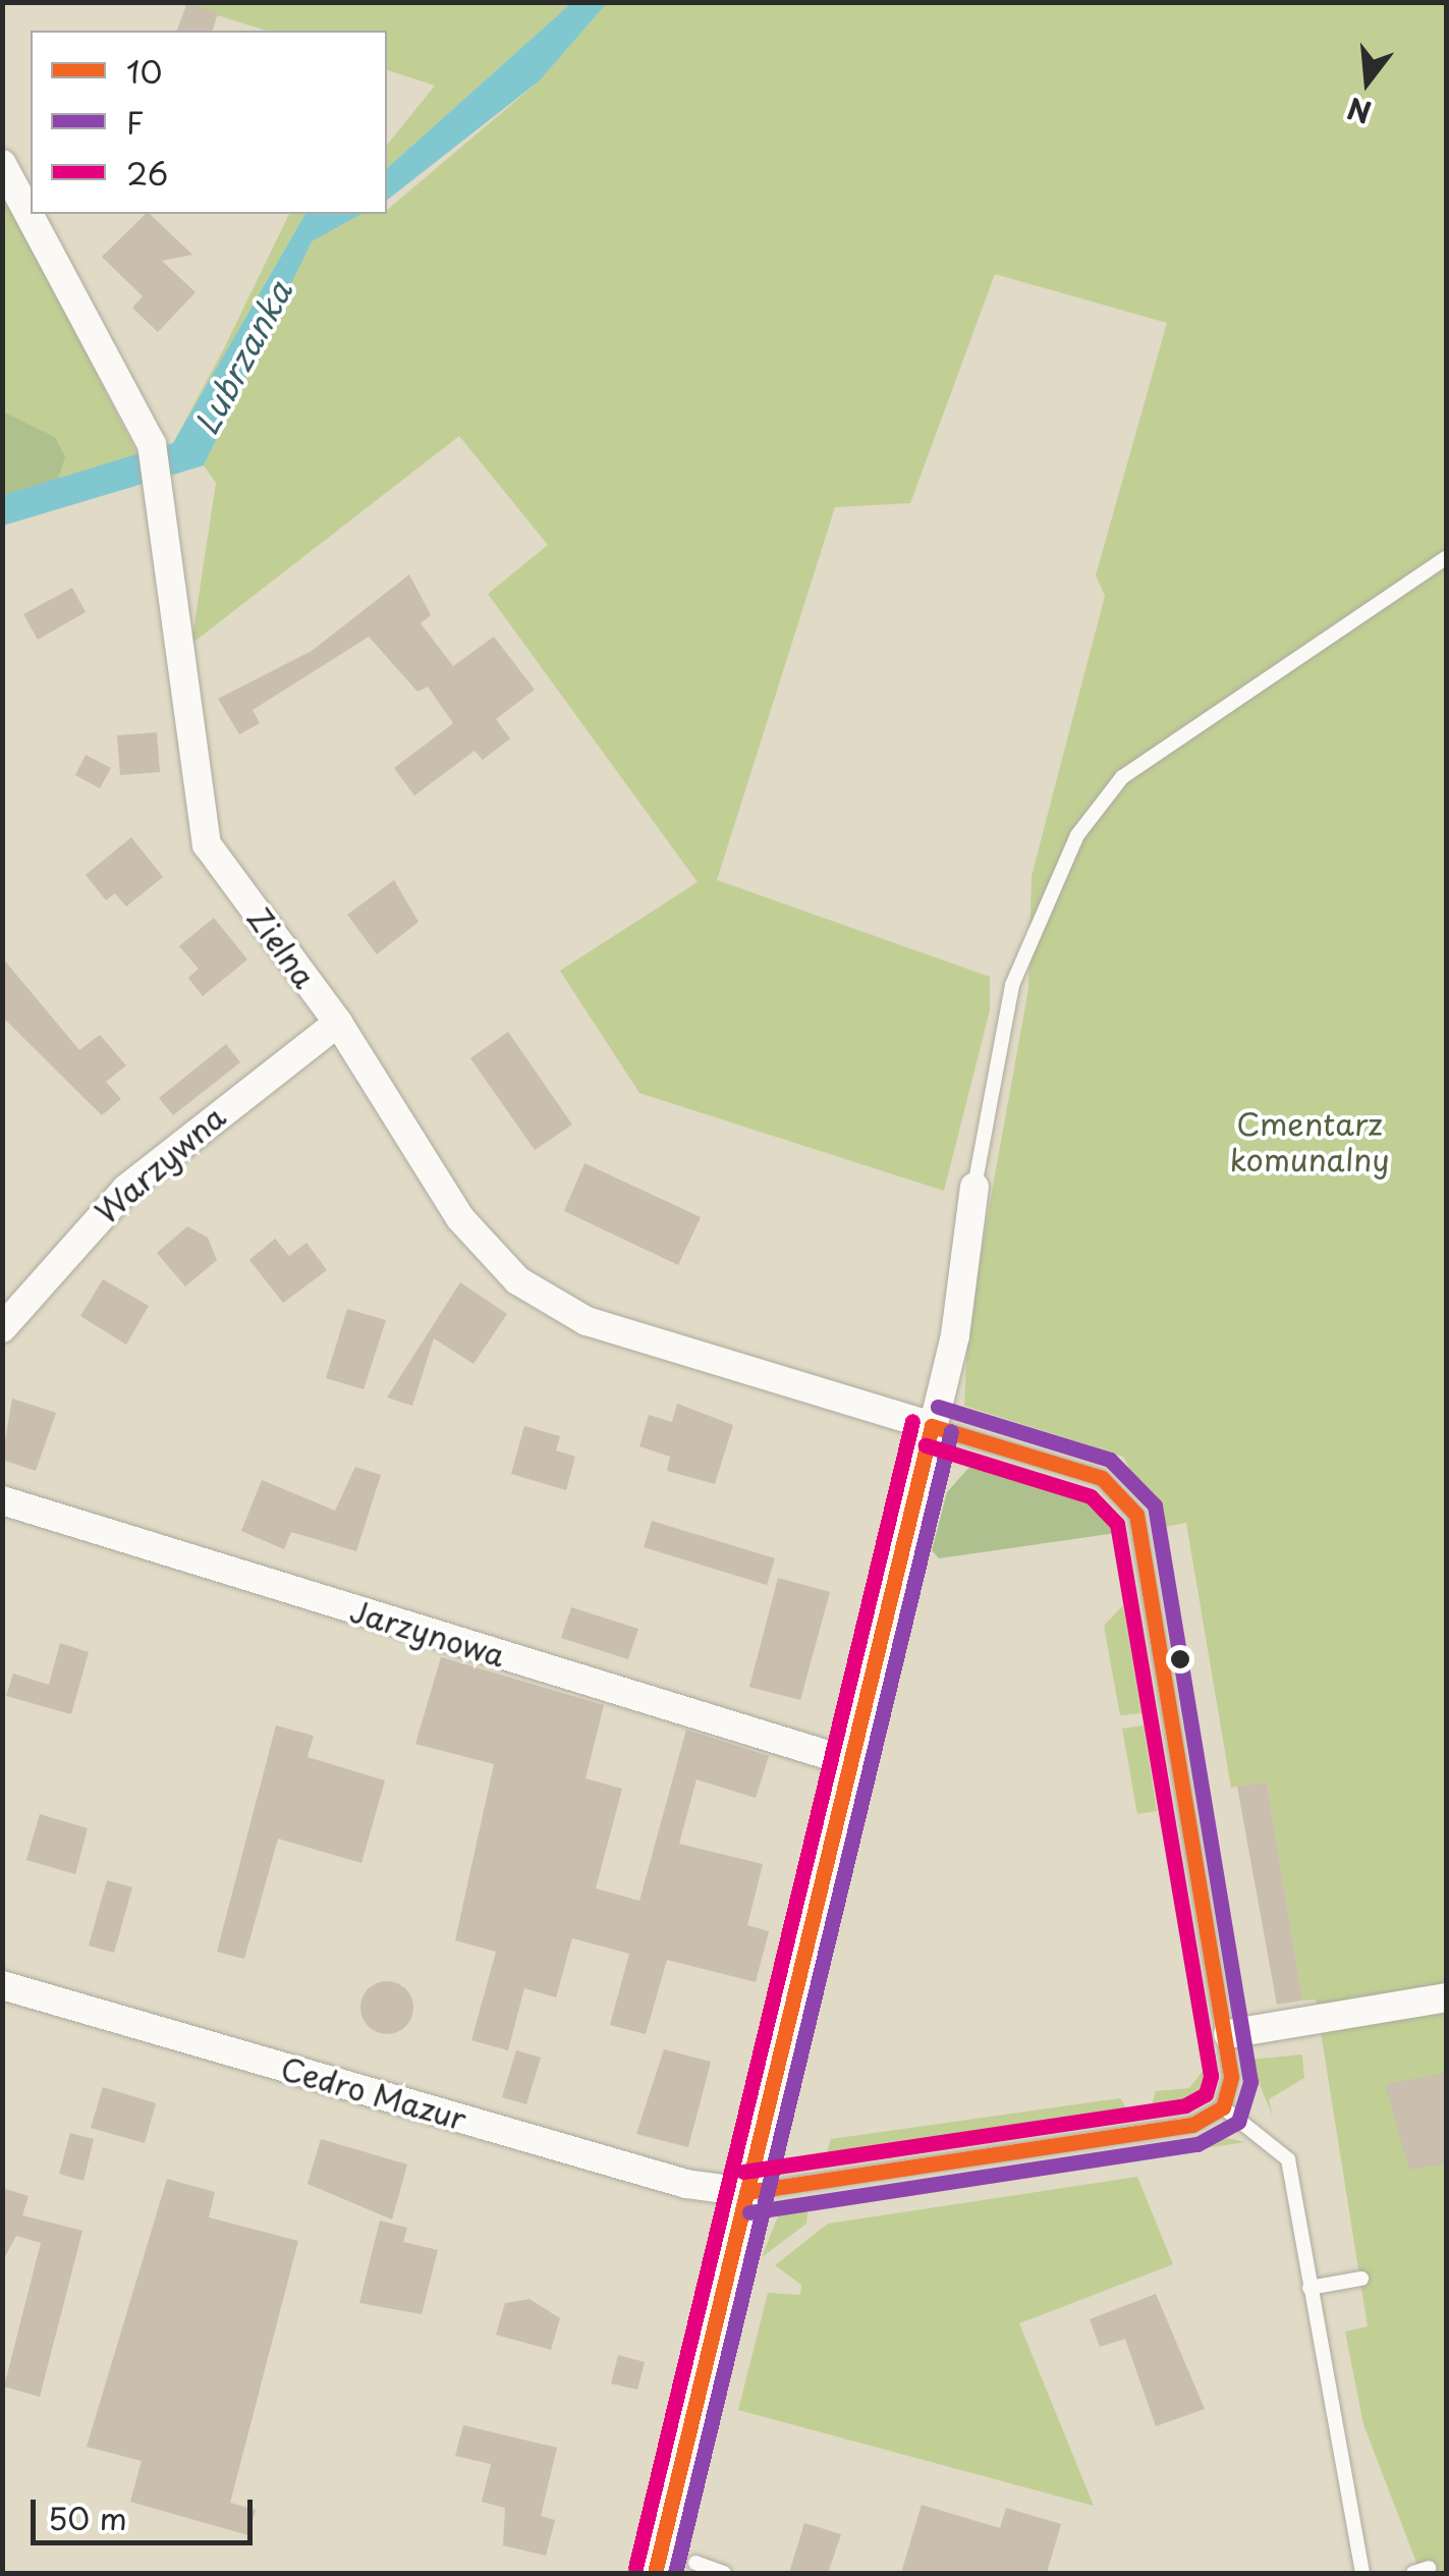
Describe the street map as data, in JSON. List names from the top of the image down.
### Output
{
  "streets": {
    "street": [
      "Zielna",
      "Warzywna",
      "Jarzynowa",
      "Cedro Mazur"
    ]
  },
  "crossings": [
    ["Zielna", "Warzywna"]
  ],
  "water": ["Lubrzanka"],
  "parks": ["Cmentarz komunalny"],
  "lines": ["transit line F", "transit line 26", "transit line 10"],
  "legend": ["10", "F", "26"],
  "scale_bar": "50 m",
  "north": "bottom"
}
